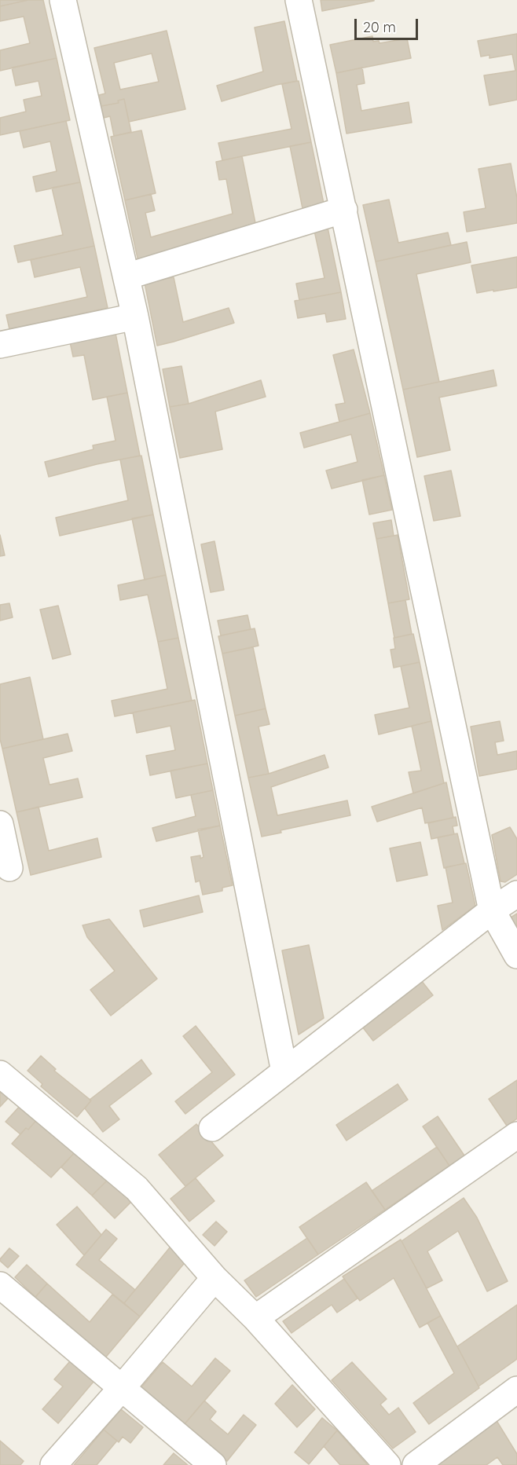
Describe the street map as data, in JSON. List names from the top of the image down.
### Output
{
  "scale_bar": "20 m"
}
